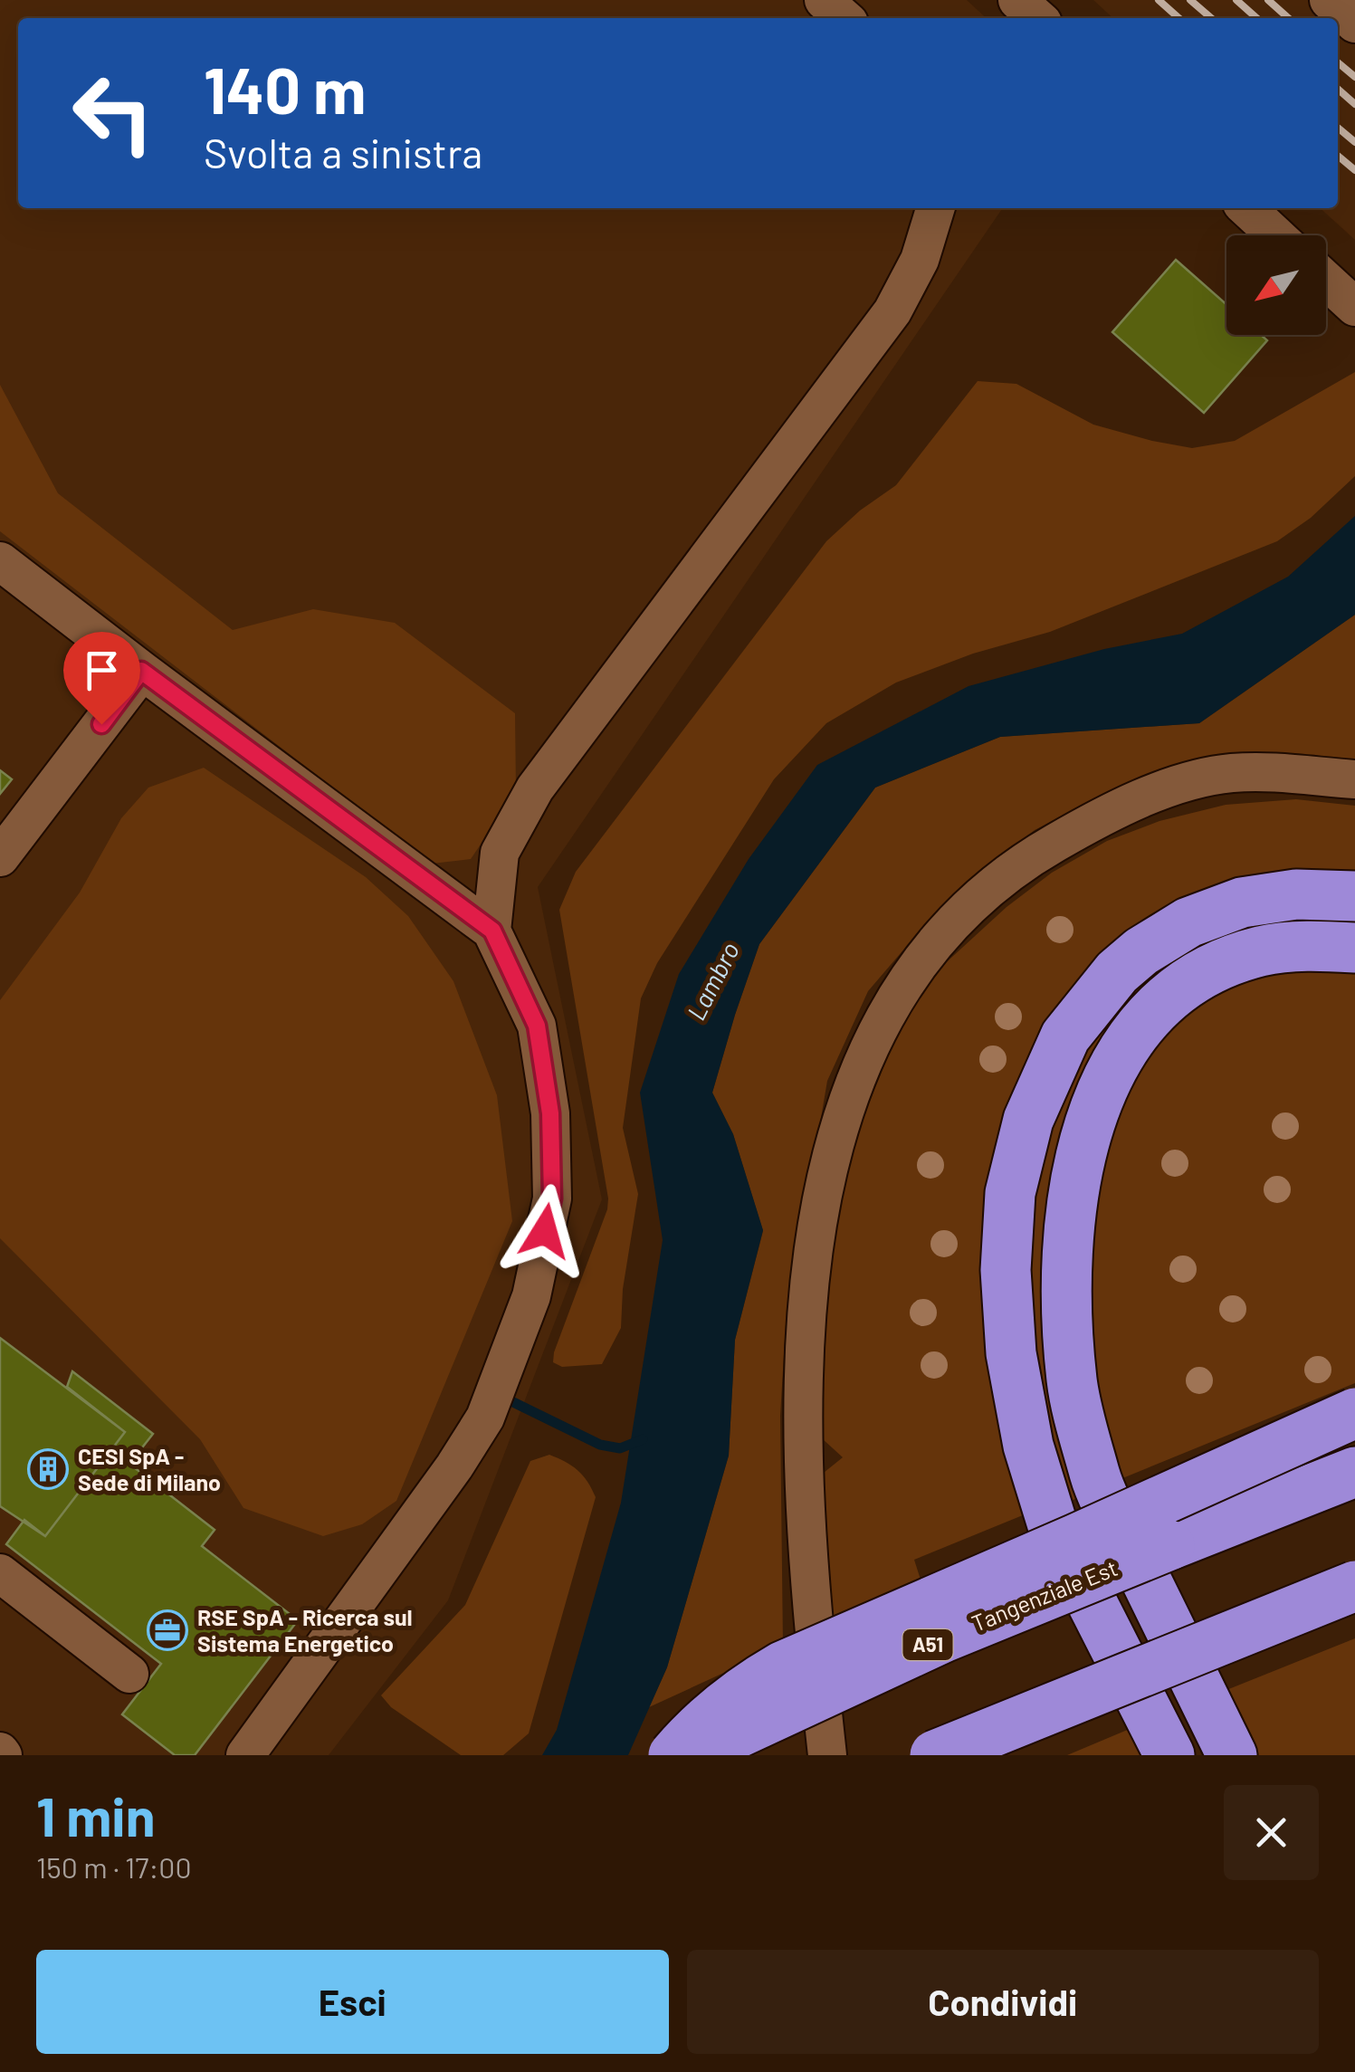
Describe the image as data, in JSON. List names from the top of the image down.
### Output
{
  "streets": {
    "highway": ["Tangenziale Est", "A51"]
  },
  "water": ["Lambro"],
  "places": {
    "building": ["CESI SpA - Sede di Milano"],
    "office": ["RSE SpA - Ricerca sul Sistema Energetico"]
  },
  "north": "bottom left",
  "page": {
    "turn": ["140 m", "Svolta a sinistra"],
    "heading": ["1 min", "150 m · 17:00"],
    "buttons": ["Esci", "Condividi"]
  }
}
